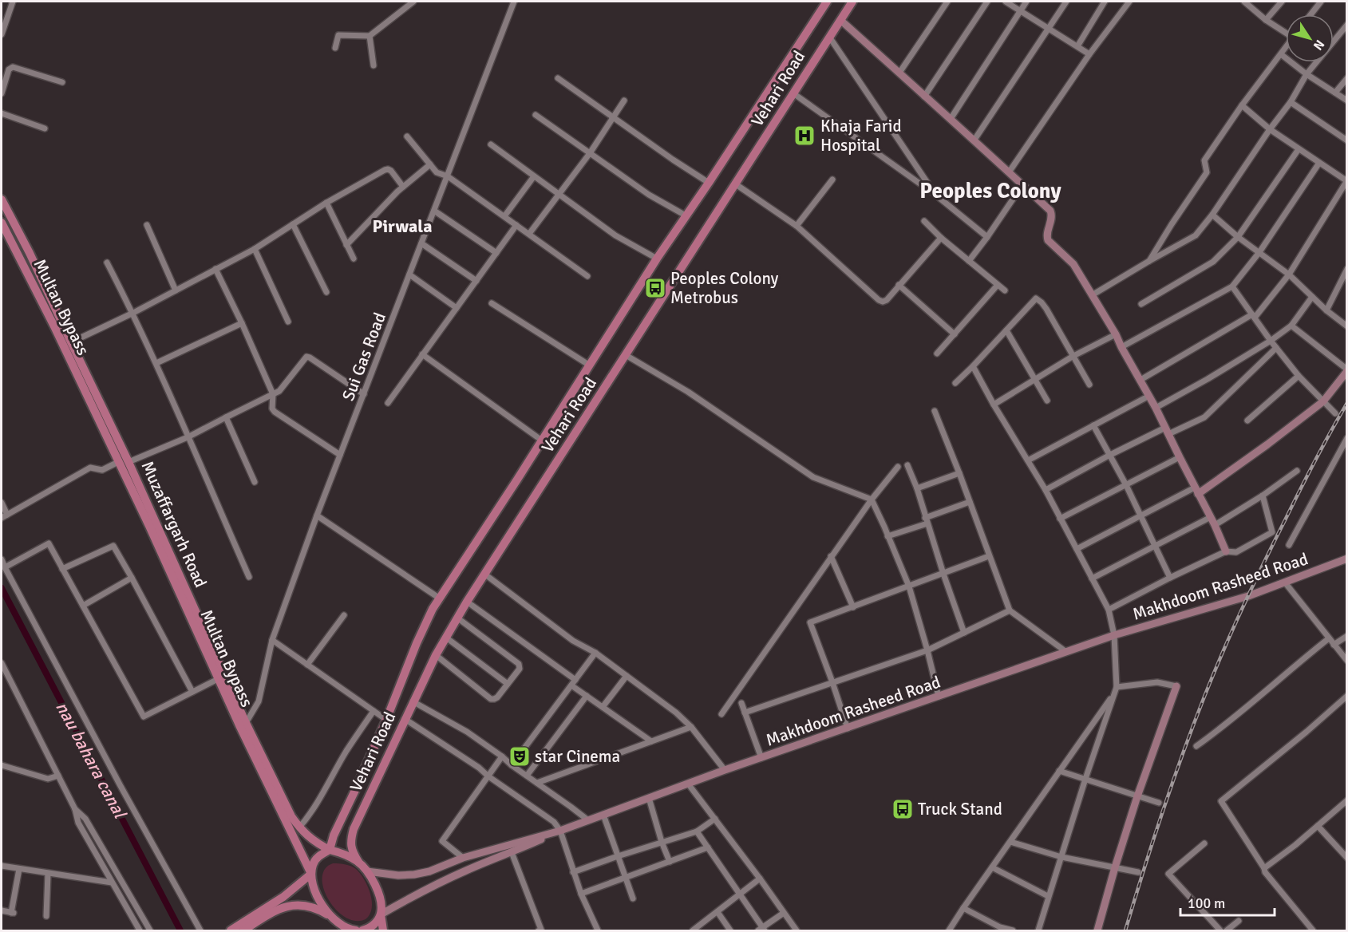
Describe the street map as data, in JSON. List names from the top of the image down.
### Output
{
  "streets": {
    "main road": [
      "Vehari Road",
      "Multan Bypass",
      "Muzaffargarh Road",
      "Makhdoom Rasheed Road"
    ],
    "street": ["Sui Gas Road"]
  },
  "crossings": [
    ["Vehari Road", "Muzaffargarh Road"],
    ["Multan Bypass", "Muzaffargarh Road"],
    ["Sui Gas Road", "Muzaffargarh Road"]
  ],
  "districts": ["Peoples Colony", "Pirwala"],
  "water": ["nau bahara canal"],
  "places": {
    "hospital": ["Khaja Farid Hospital"],
    "bus stop": ["Peoples Colony Metrobus", "Truck Stand"],
    "theatre": ["star Cinema"]
  },
  "scale_bar": "100 m",
  "north": "bottom right"
}
